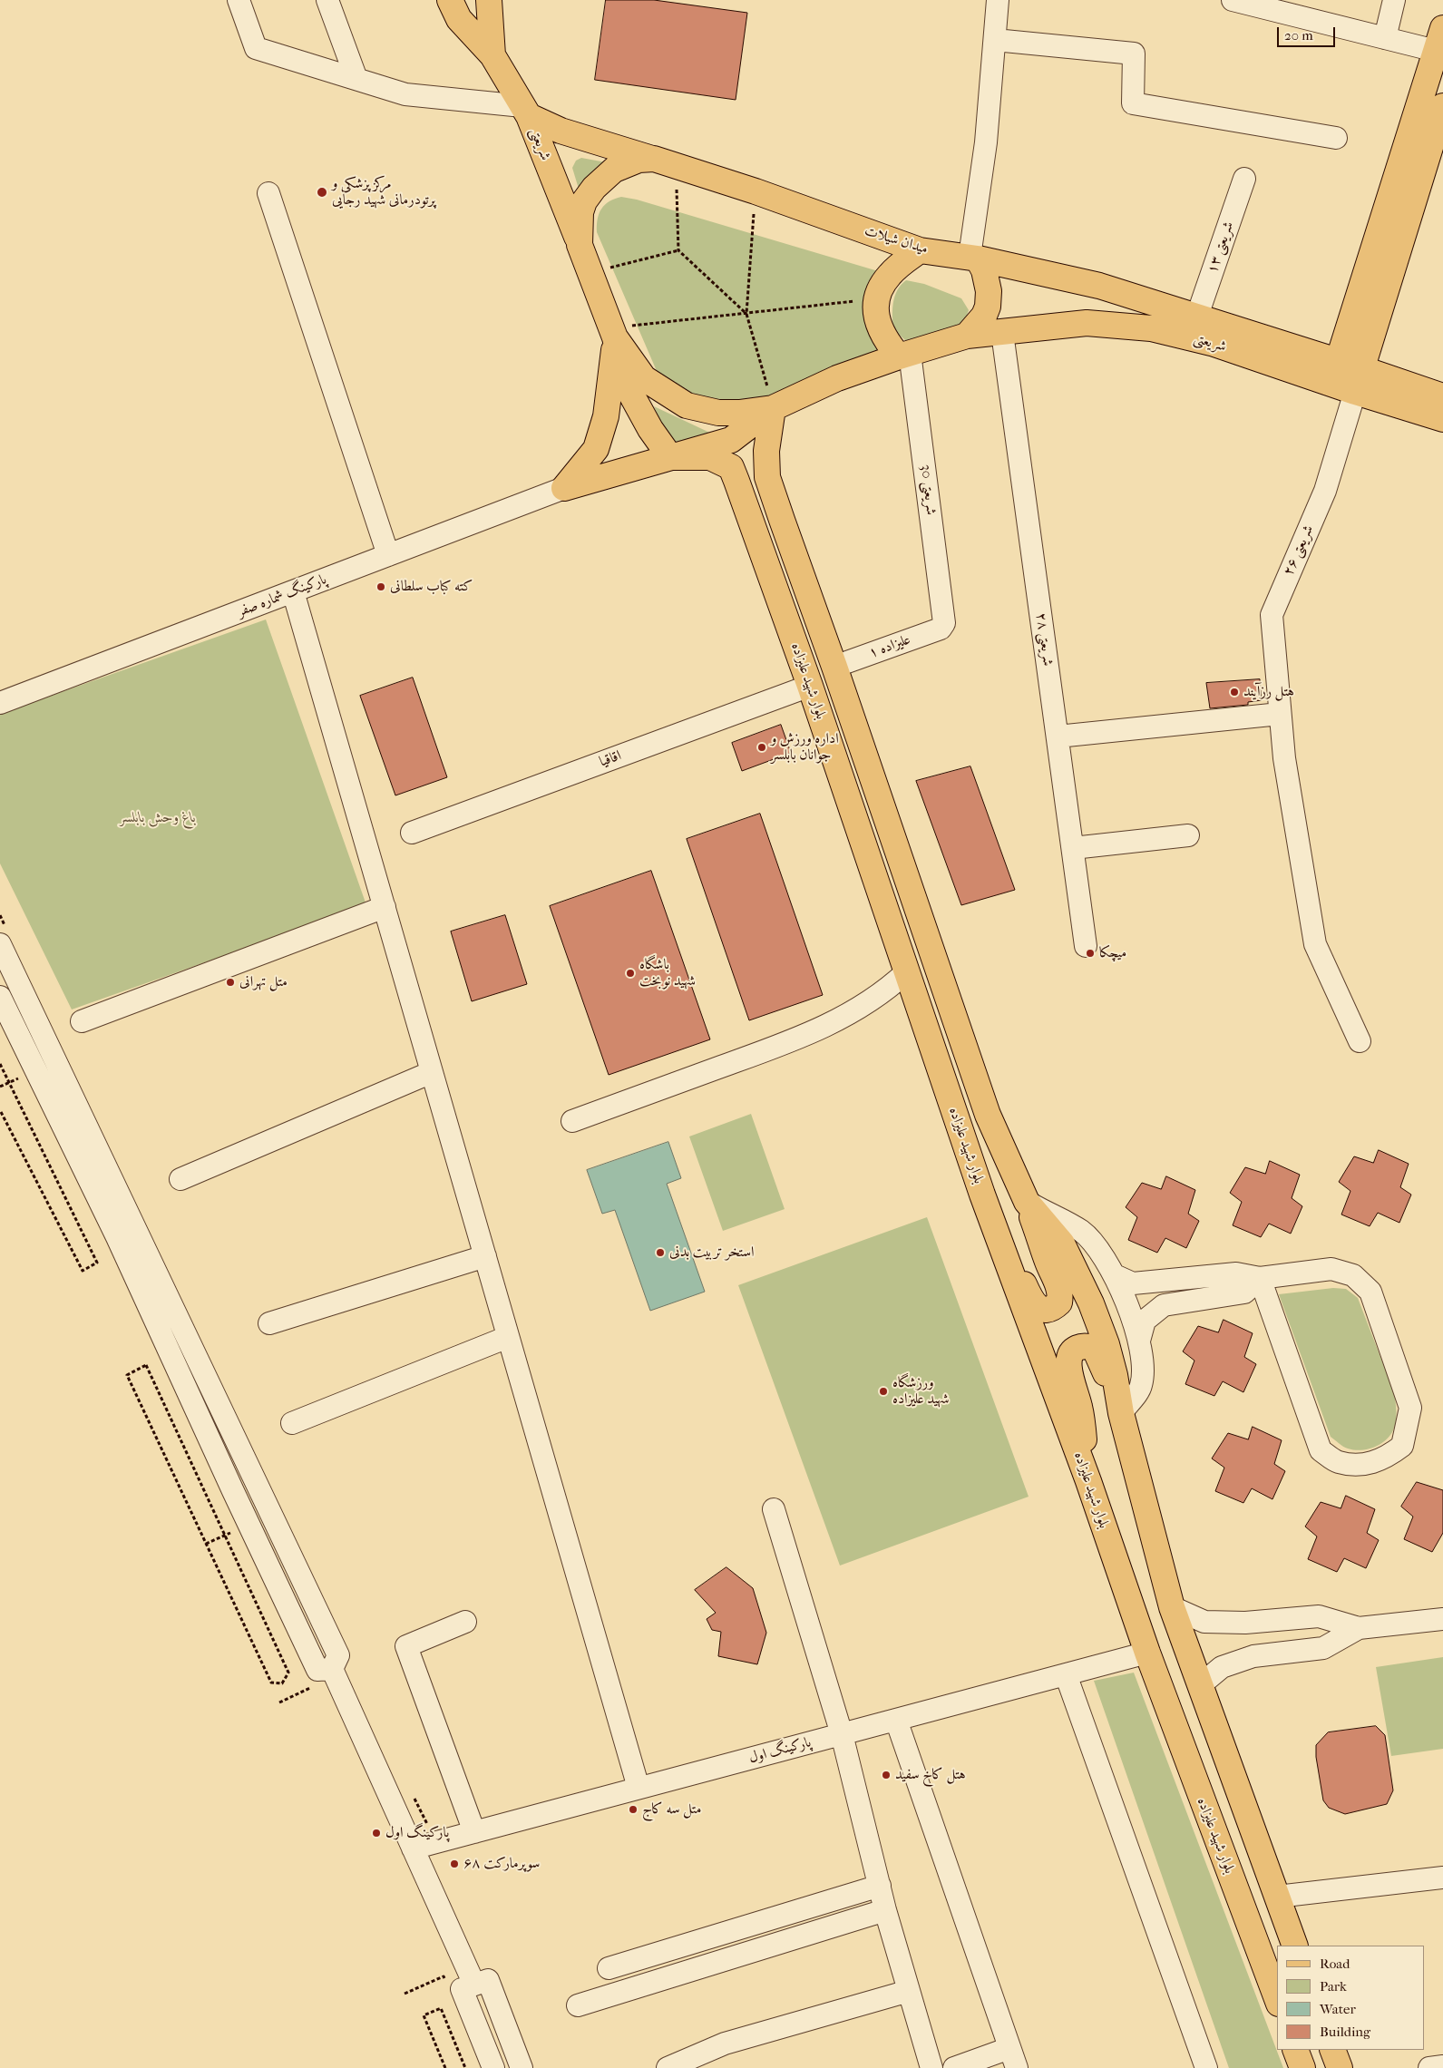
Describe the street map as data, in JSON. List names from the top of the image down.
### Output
{
  "streets": {
    "main road": ["شریعتی", "میدان شیلات", "بلوار شهید علیزاده"],
    "street": [
      "شریعتی ۱۳",
      "شریعتی 30",
      "شریعتی ۲۶",
      "پارکینگ شماره صفر",
      "شریعتی ۲۸",
      "علیزاده ۱",
      "اقاقیا",
      "پارکینگ اول"
    ]
  },
  "crossings": [
    ["شریعتی", "میدان شیلات"],
    ["شریعتی", "شریعتی ۱۳"],
    ["شریعتی", "شریعتی 30"],
    ["شریعتی", "شریعتی ۲۶"],
    ["شریعتی", "شریعتی ۲۸"],
    ["میدان شیلات", "شریعتی 30"],
    ["میدان شیلات", "بلوار شهید علیزاده"],
    ["شریعتی 30", "علیزاده ۱"],
    ["علیزاده ۱", "بلوار شهید علیزاده"],
    ["بلوار شهید علیزاده", "اقاقیا"],
    ["بلوار شهید علیزاده", "پارکینگ اول"]
  ],
  "parks": ["باغ وحش بابلسر"],
  "places": [
    "مرکز پزشکی و پرتودرمانی شهید رجایی",
    "کته کباب سلطانی",
    "هتل رزآیند",
    "اداره ورزش و جوانان بابلسر",
    "میچکا",
    "باشگاه شهید نوبخت",
    "متل تهرانی",
    "استخر تربیت بدنی",
    "ورزشگاه شهید علیزاده",
    "هتل کاخ سفید",
    "متل سه کاج",
    "پارکینگ اول",
    "سوپرمارکت ۶۸"
  ],
  "legend": [
    "Road",
    "Park",
    "Water",
    "Building"
  ],
  "scale_bar": "20 m"
}
